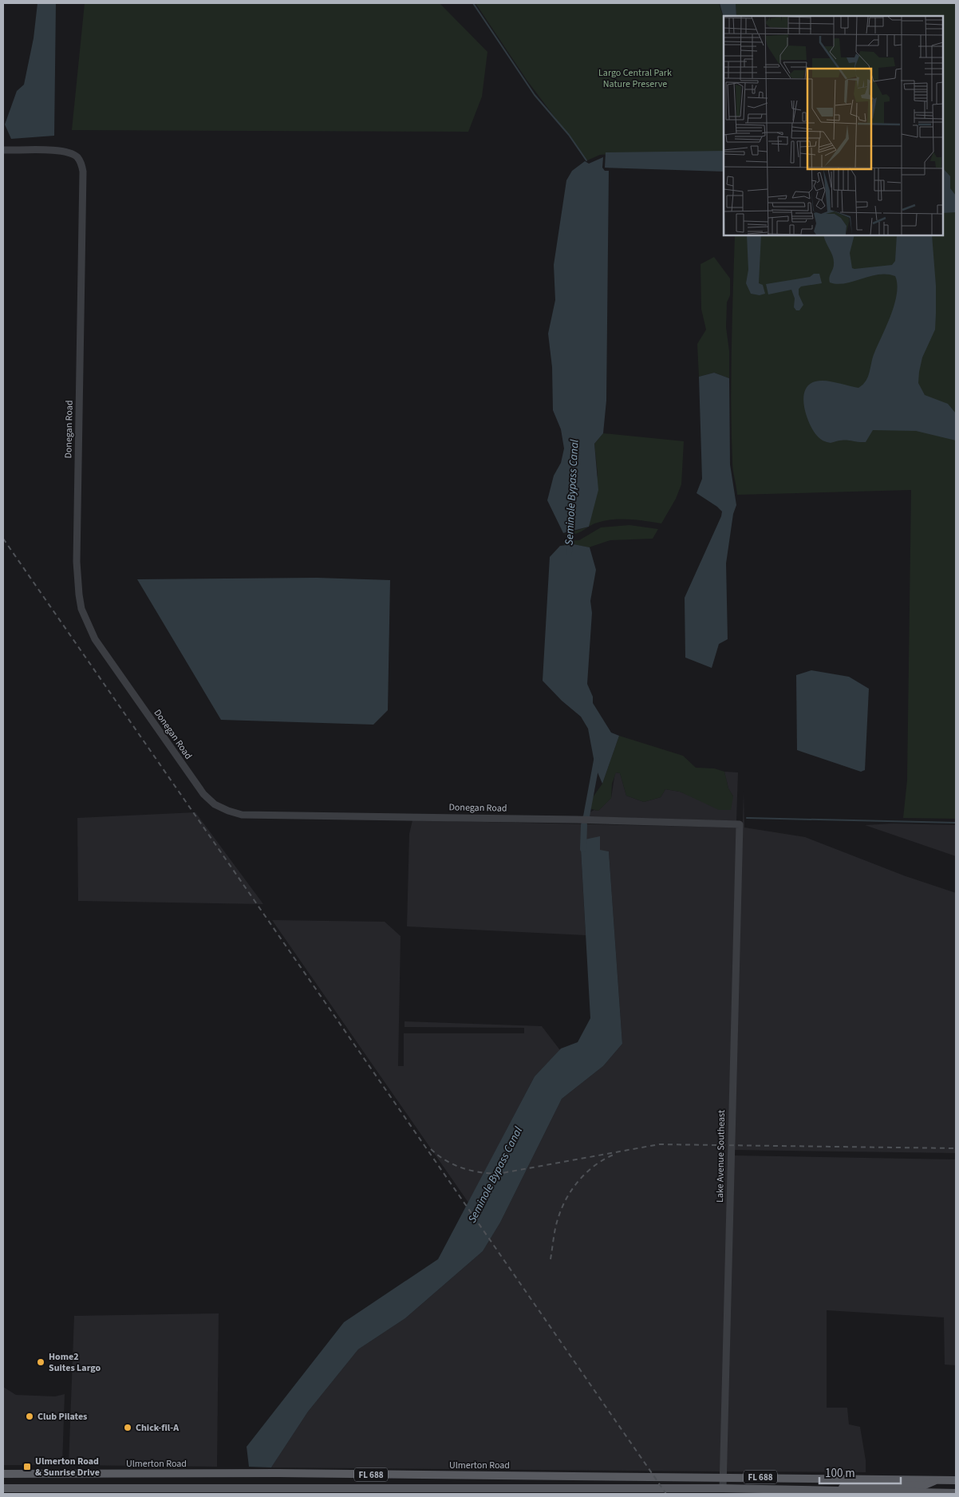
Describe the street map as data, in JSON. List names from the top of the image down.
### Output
{
  "streets": {
    "main road": ["Ulmerton Road", "FL 688"],
    "street": ["Donegan Road", "Lake Avenue Southeast"]
  },
  "crossings": [
    ["Donegan Road", "Lake Avenue Southeast"],
    ["Lake Avenue Southeast", "Ulmerton Road"],
    ["Lake Avenue Southeast", "FL 688"]
  ],
  "water": ["Seminole Bypass Canal"],
  "parks": ["Largo Central Park Nature Preserve"],
  "places": {
    "other": ["Home2 Suites Largo", "Club Pilates", "Chick-fil-A"],
    "transit": ["Ulmerton Road & Sunrise Drive"]
  },
  "scale_bar": "100 m"
}
